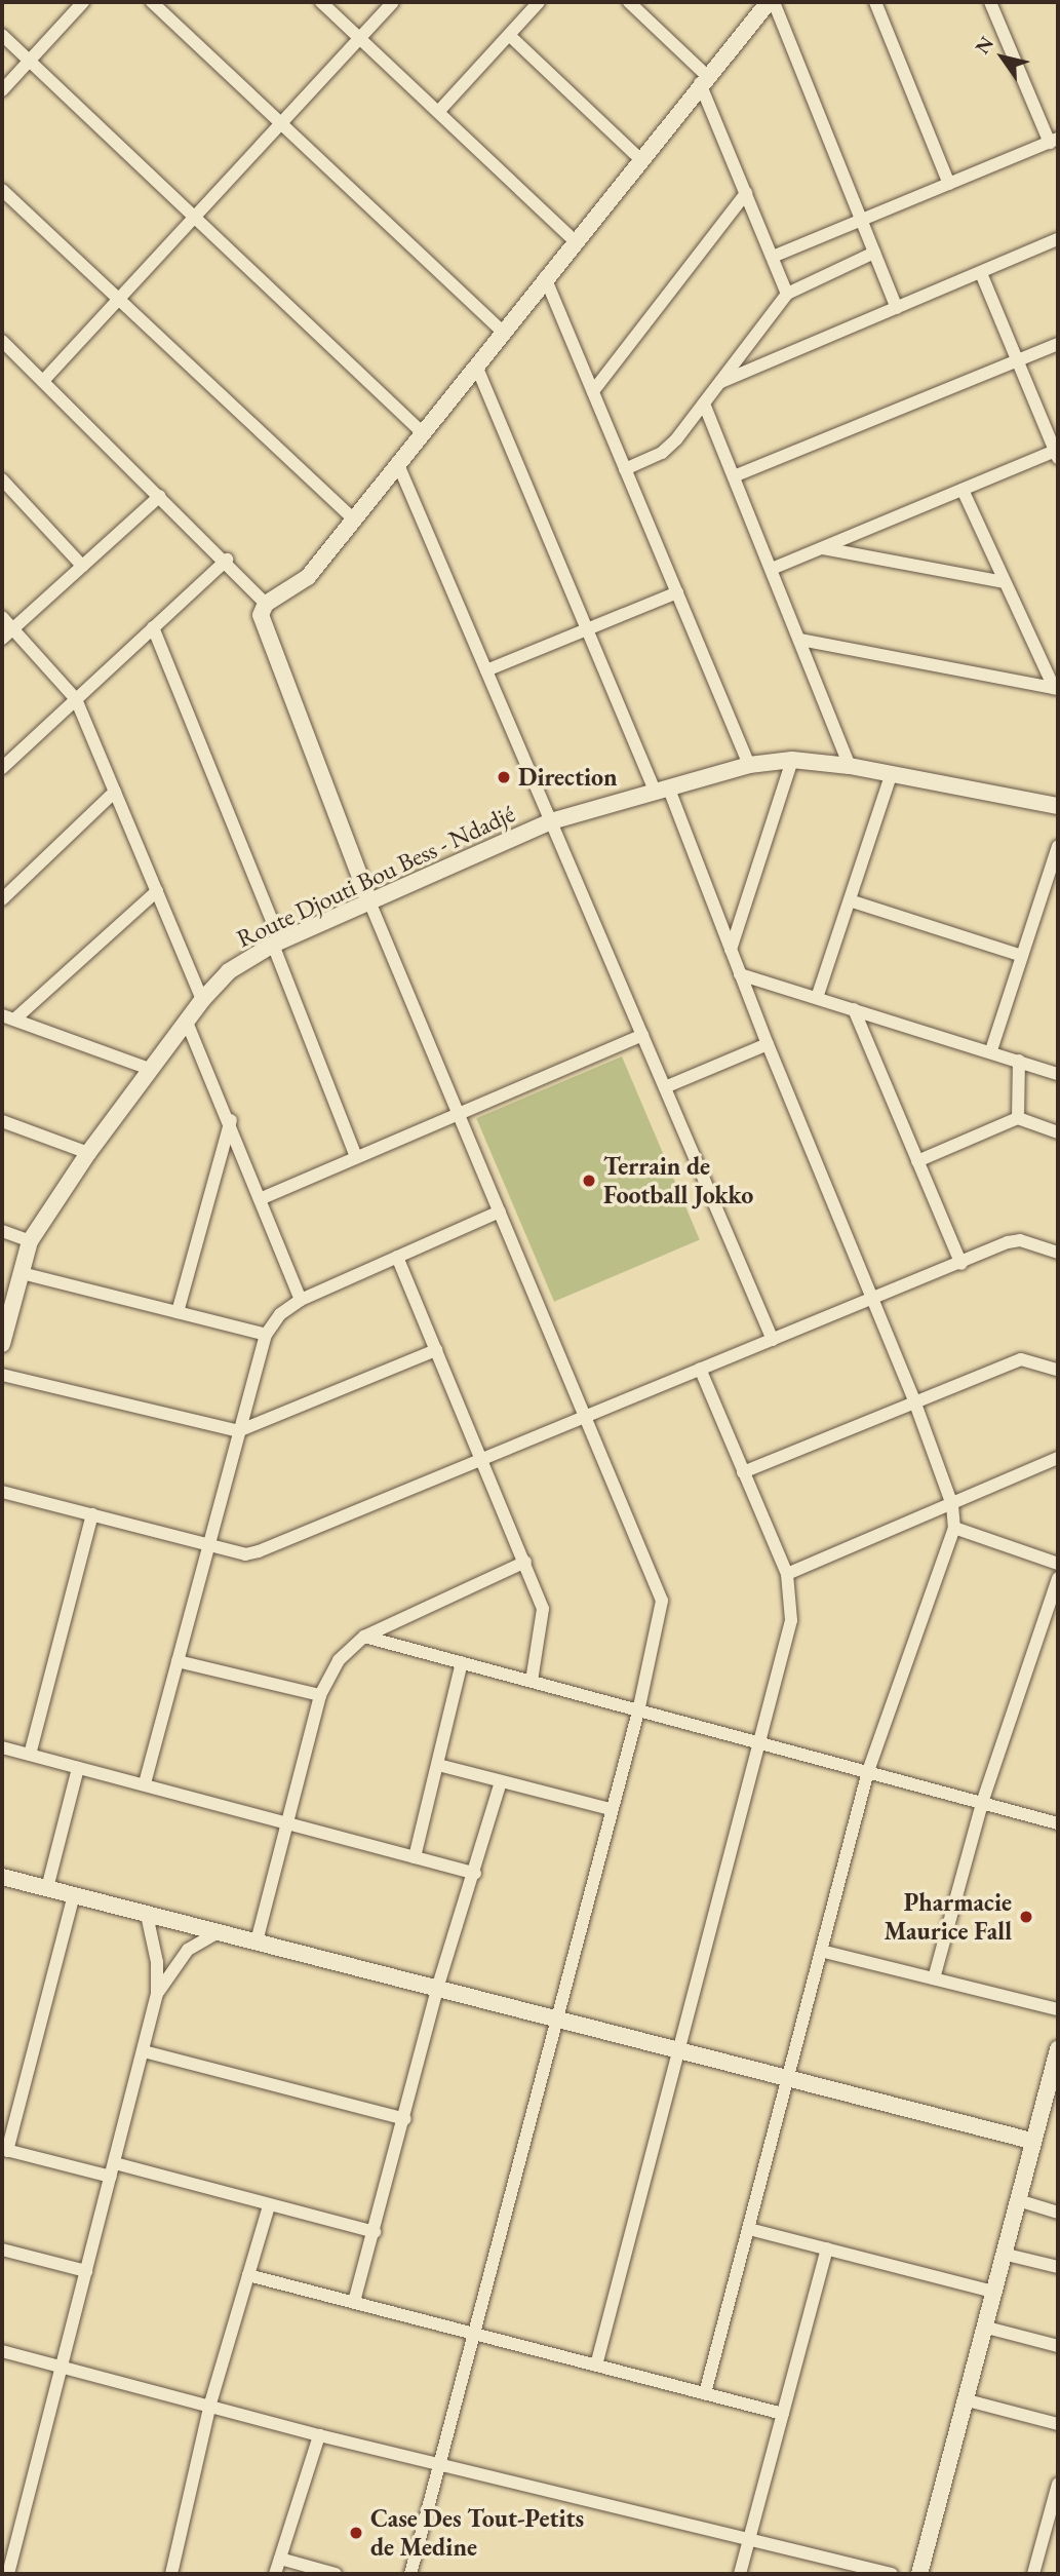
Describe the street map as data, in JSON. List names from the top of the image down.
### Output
{
  "streets": {
    "street": ["Route Djouti Bou Bess - Ndadjé"]
  },
  "places": [
    "Direction",
    "Terrain de Football Jokko",
    "Pharmacie Maurice Fall",
    "Case Des Tout-Petits de Medine"
  ],
  "north": "top left"
}
